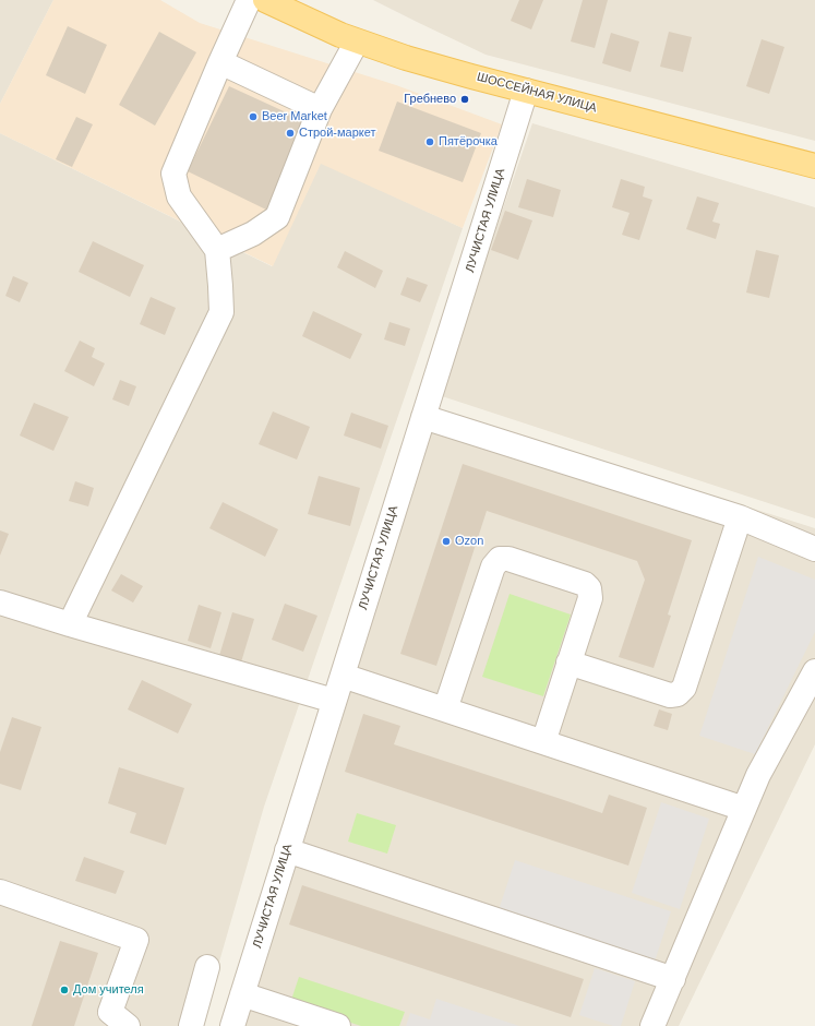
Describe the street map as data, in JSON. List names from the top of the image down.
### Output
{
  "streets": {
    "main road": ["ШОССЕЙНАЯ УЛИЦА"],
    "street": ["ЛУЧИСТАЯ УЛИЦА"]
  },
  "crossings": [
    ["ШОССЕЙНАЯ УЛИЦА", "ЛУЧИСТАЯ УЛИЦА"]
  ],
  "places": [
    "Гребнево",
    "Beer Market",
    "Строй-маркет",
    "Пятёрочка",
    "Ozon",
    "Дом учителя"
  ]
}
